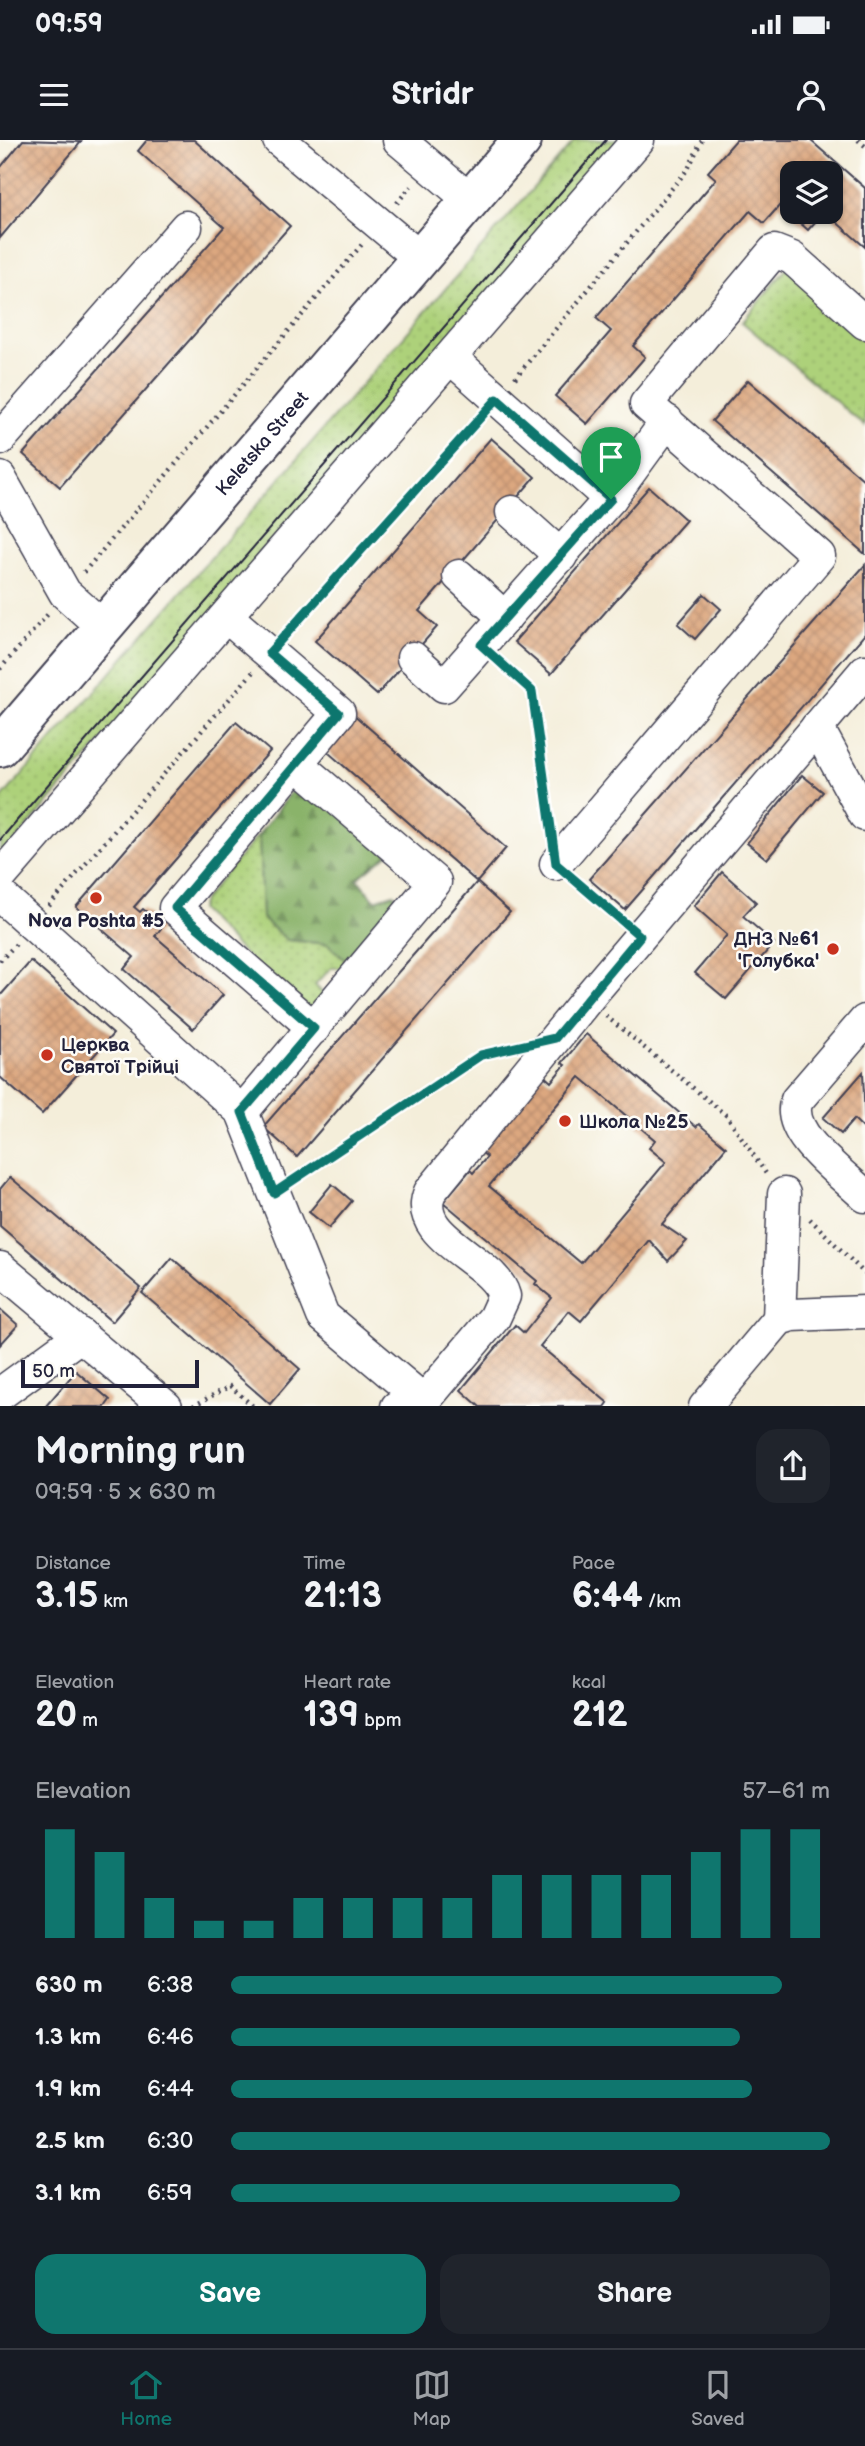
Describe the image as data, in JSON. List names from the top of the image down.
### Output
{
  "streets": {
    "main road": ["Keletska Street"]
  },
  "places": [
    "Nova Poshta #5",
    "ДНЗ №61 'Голубка'",
    "Церква Святої Трійці",
    "Школа №25"
  ],
  "scale_bar": "50 m",
  "page": {
    "status": "09:59",
    "header": "Stridr",
    "scale": "50 m",
    "heading": ["Morning run", "09:59 · 5 × 630 m"],
    "stats": [
      ["Distance", "3.15 km"],
      ["Time", "21:13"],
      ["Pace", "6:44 /km"],
      ["Elevation", "20 m"],
      ["Heart rate", "139 bpm"],
      ["kcal", "212"]
    ],
    "chart": ["Elevation", "57–61 m"],
    "list": [
      {
        "name": "630 m",
        "note": "6:38"
      },
      {
        "name": "1.3 km",
        "note": "6:46"
      },
      {
        "name": "1.9 km",
        "note": "6:44"
      },
      {
        "name": "2.5 km",
        "note": "6:30"
      },
      {
        "name": "3.1 km",
        "note": "6:59"
      }
    ],
    "buttons": ["Save", "Share"],
    "tabs": ["Home", "Map", "Saved"]
  }
}
